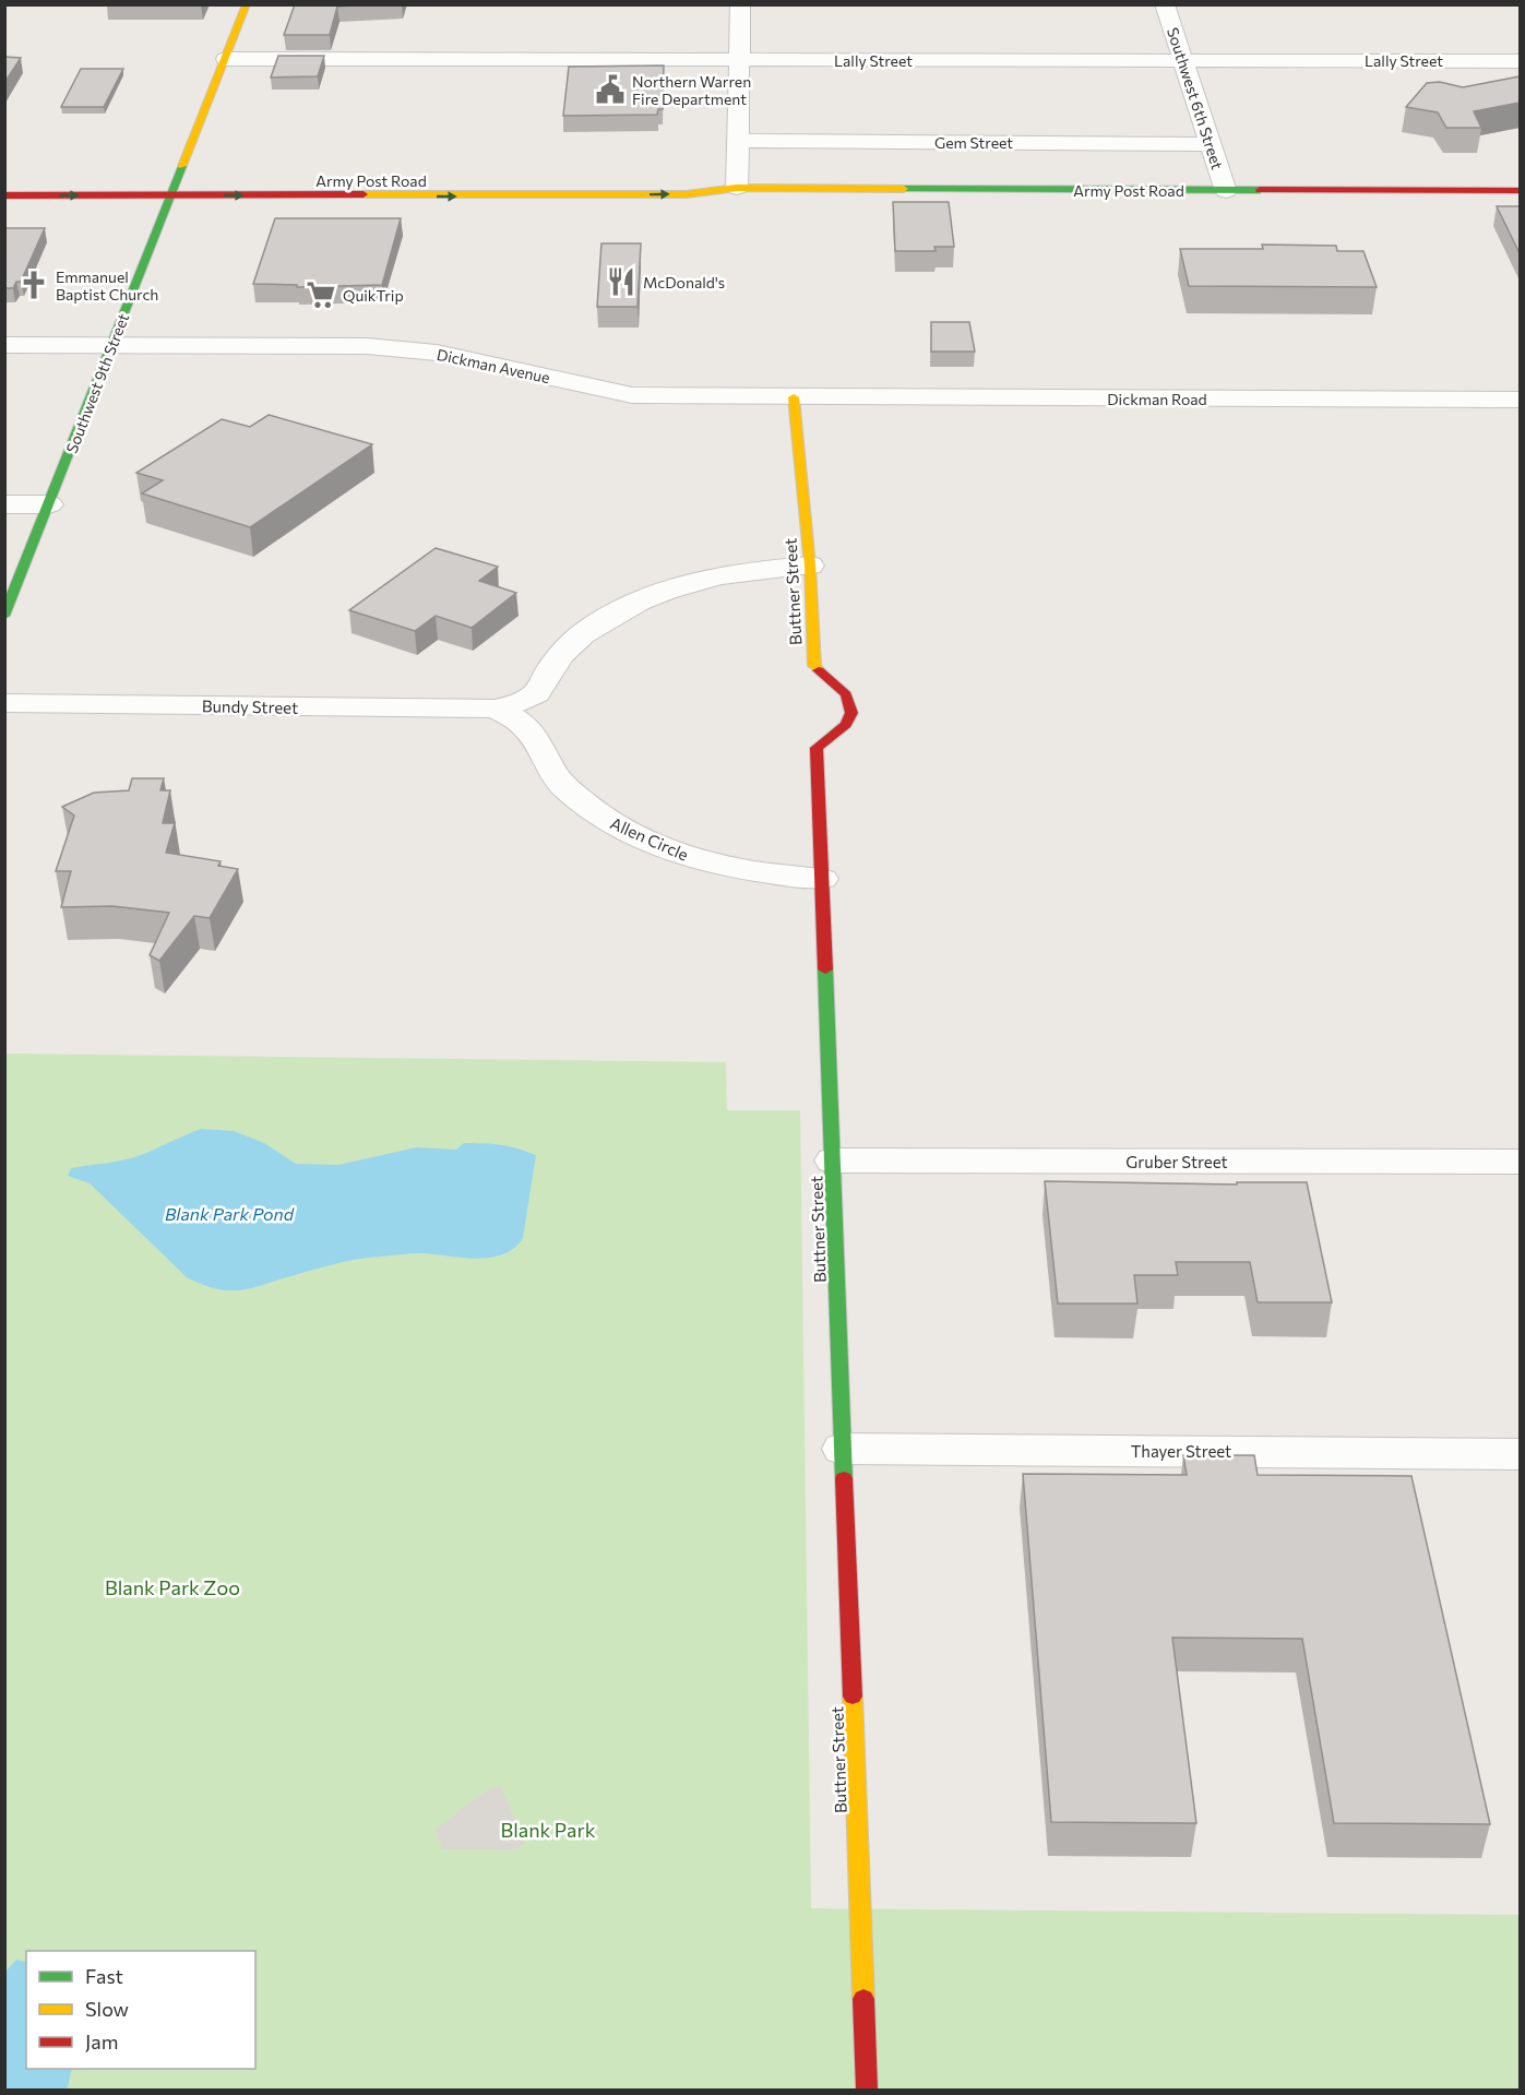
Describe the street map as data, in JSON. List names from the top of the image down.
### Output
{
  "streets": {
    "main road": ["Army Post Road", "Southwest 9th Street", "Buttner Street"],
    "street": [
      "Lally Street",
      "Southwest 6th Street",
      "Gem Street",
      "Dickman Avenue",
      "Dickman Road",
      "Bundy Street",
      "Allen Circle",
      "Gruber Street",
      "Thayer Street"
    ]
  },
  "crossings": [
    ["Lally Street", "Southwest 6th Street"],
    ["Lally Street", "Southwest 9th Street"],
    ["Southwest 6th Street", "Gem Street"],
    ["Southwest 6th Street", "Army Post Road"],
    ["Army Post Road", "Southwest 9th Street"],
    ["Dickman Avenue", "Southwest 9th Street"],
    ["Dickman Avenue", "Dickman Road"],
    ["Dickman Avenue", "Buttner Street"],
    ["Dickman Road", "Buttner Street"],
    ["Buttner Street", "Allen Circle"],
    ["Buttner Street", "Gruber Street"],
    ["Buttner Street", "Thayer Street"],
    ["Bundy Street", "Allen Circle"]
  ],
  "water": ["Blank Park Pond"],
  "parks": ["Blank Park Zoo", "Blank Park"],
  "places": {
    "public building": ["Northern Warren Fire Department"],
    "restaurant": ["McDonald's"],
    "church": ["Emmanuel Baptist Church"],
    "supermarket": ["QuikTrip"]
  },
  "legend": ["Fast", "Slow", "Jam"]
}
